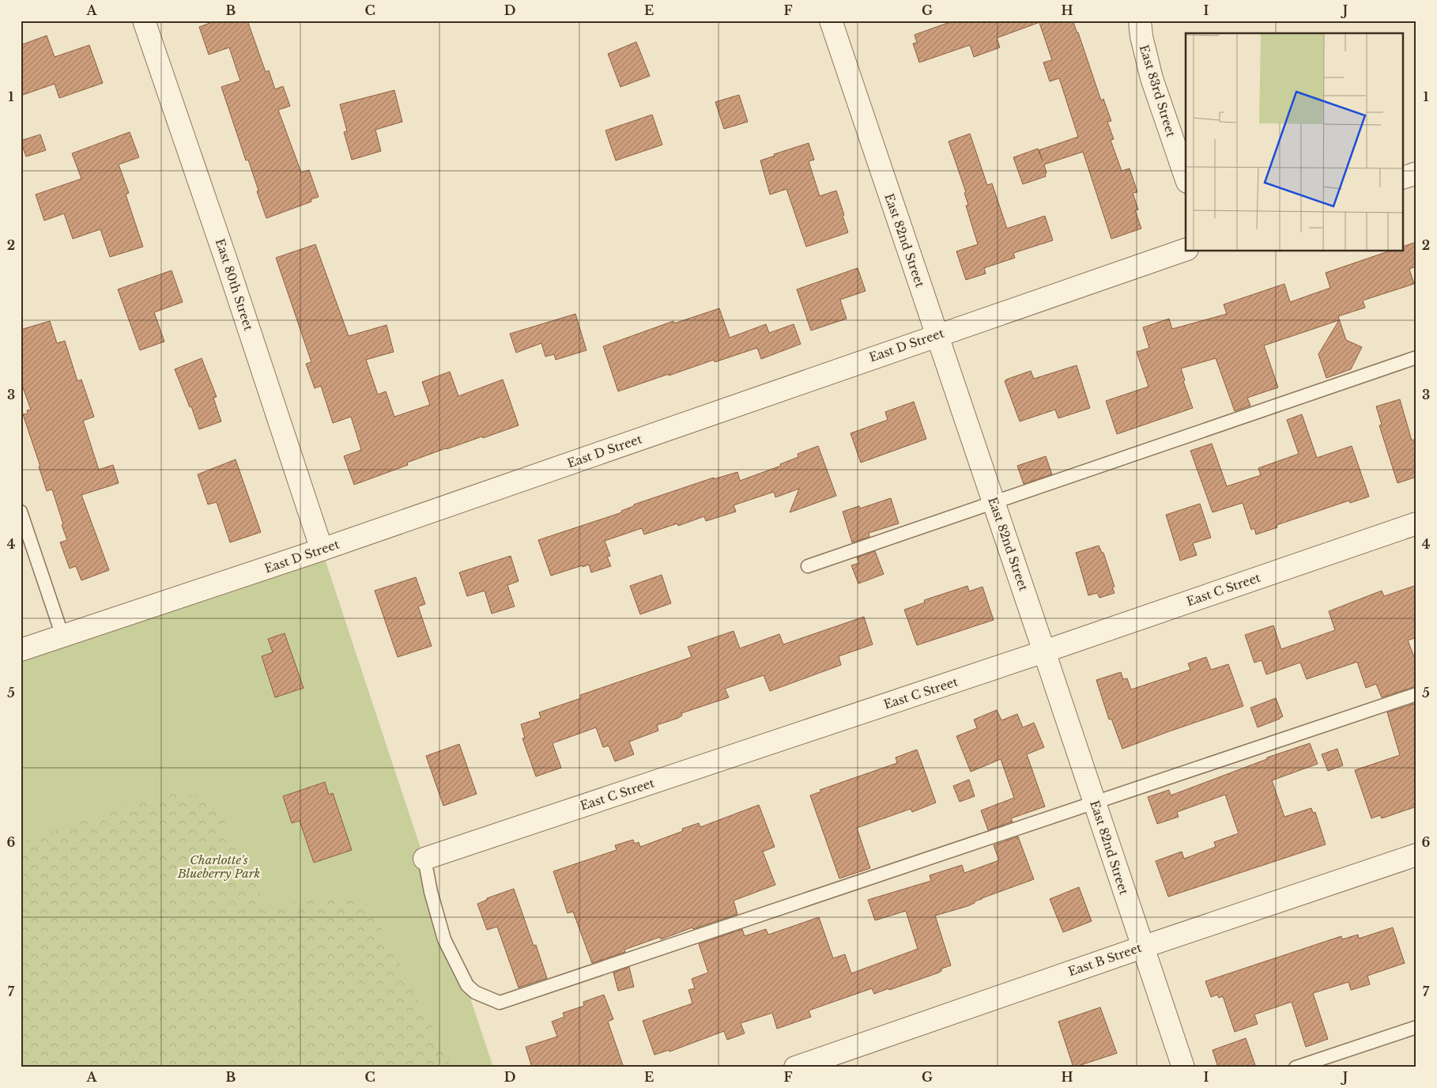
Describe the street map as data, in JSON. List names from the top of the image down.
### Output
{
  "streets": {
    "street": [
      "East 83rd Street",
      "East 82nd Street",
      "East 80th Street",
      "East D Street",
      "East C Street",
      "East B Street"
    ]
  },
  "crossings": [
    ["East 82nd Street", "East D Street"],
    ["East 82nd Street", "East C Street"],
    ["East 82nd Street", "East B Street"],
    ["East 80th Street", "East D Street"]
  ],
  "parks": ["Charlotte's Blueberry Park"],
  "grid": {
    "columns": [
      "A",
      "B",
      "C",
      "D",
      "E",
      "F",
      "G",
      "H",
      "I",
      "J"
    ],
    "rows": [
      "1",
      "2",
      "3",
      "4",
      "5",
      "6",
      "7"
    ]
  }
}
